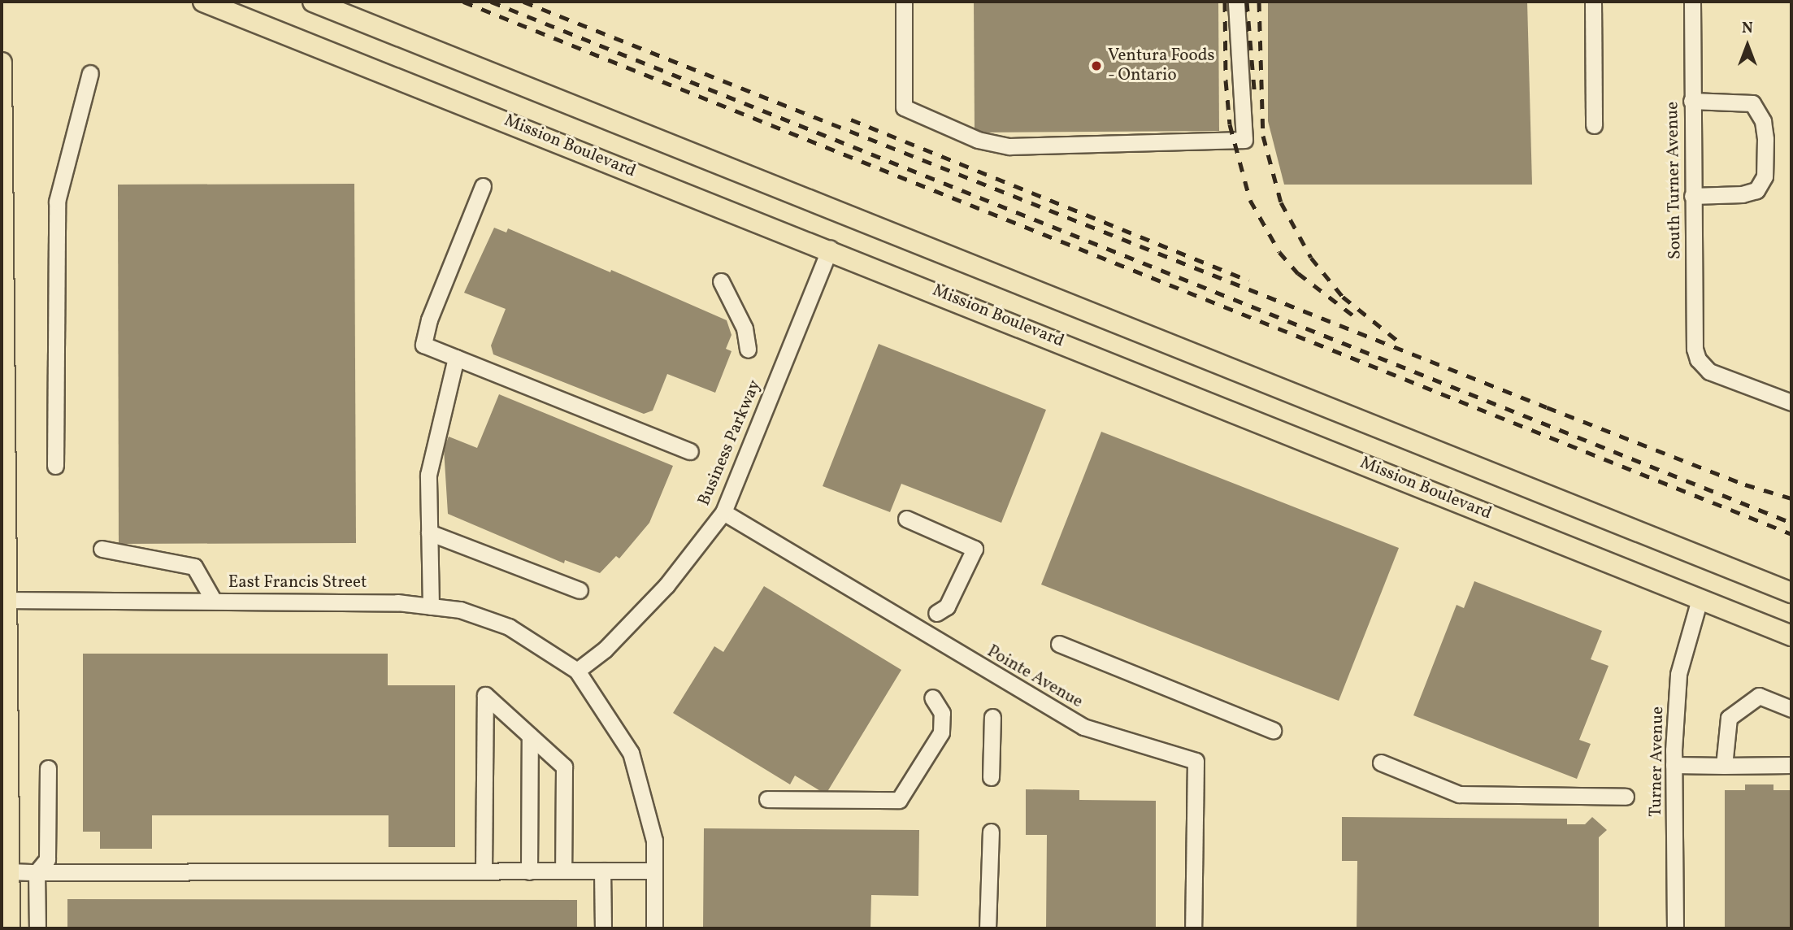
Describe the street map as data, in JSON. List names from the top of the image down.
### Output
{
  "streets": {
    "main road": ["Mission Boulevard"],
    "street": [
      "South Turner Avenue",
      "Business Parkway",
      "East Francis Street",
      "Pointe Avenue",
      "Turner Avenue"
    ]
  },
  "crossings": [
    ["Mission Boulevard", "Business Parkway"],
    ["Mission Boulevard", "Turner Avenue"],
    ["Business Parkway", "East Francis Street"],
    ["Business Parkway", "Pointe Avenue"]
  ],
  "places": ["Ventura Foods - Ontario"],
  "north": "top"
}
